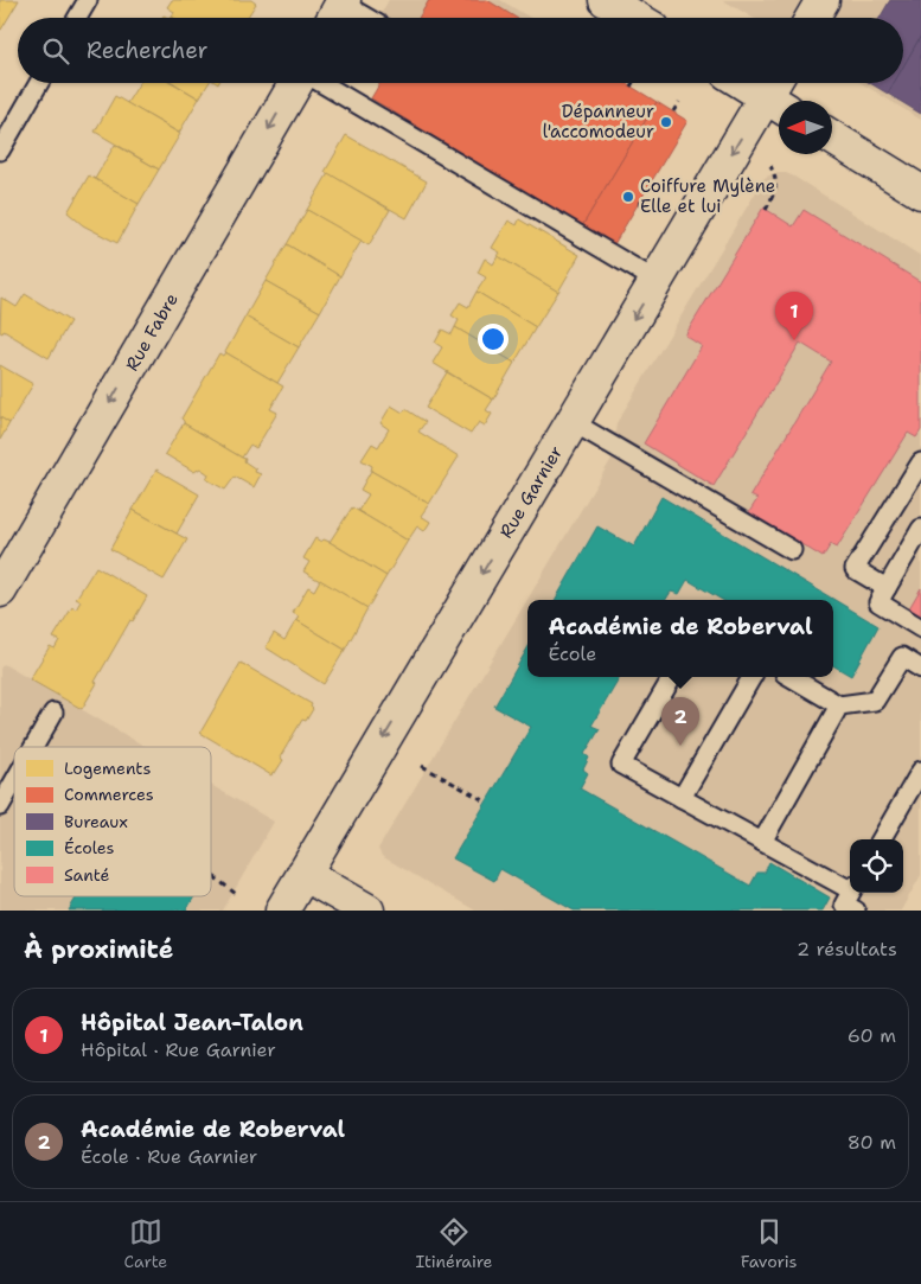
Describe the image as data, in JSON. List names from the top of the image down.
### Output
{
  "streets": {
    "street": ["Rue Fabre", "Rue Garnier"]
  },
  "one_way": ["Rue Fabre", "Rue Garnier"],
  "places": ["Dépanneur l'accomodeur", "Coiffure Mylène Elle et lui"],
  "legend": [
    "Logements",
    "Commerces",
    "Bureaux",
    "Écoles",
    "Santé"
  ],
  "north": "left",
  "page": {
    "search": "Rechercher",
    "pins": ["1", "2"],
    "popup": ["Académie de Roberval", "École"],
    "heading": ["À proximité", "2 résultats"],
    "list": [
      {
        "mark": "1",
        "name": "Hôpital Jean-Talon",
        "note": "Hôpital · Rue Garnier",
        "value": "60 m"
      },
      {
        "mark": "2",
        "name": "Académie de Roberval",
        "note": "École · Rue Garnier",
        "value": "80 m"
      }
    ],
    "nav": ["Carte", "Itinéraire", "Favoris"]
  }
}
